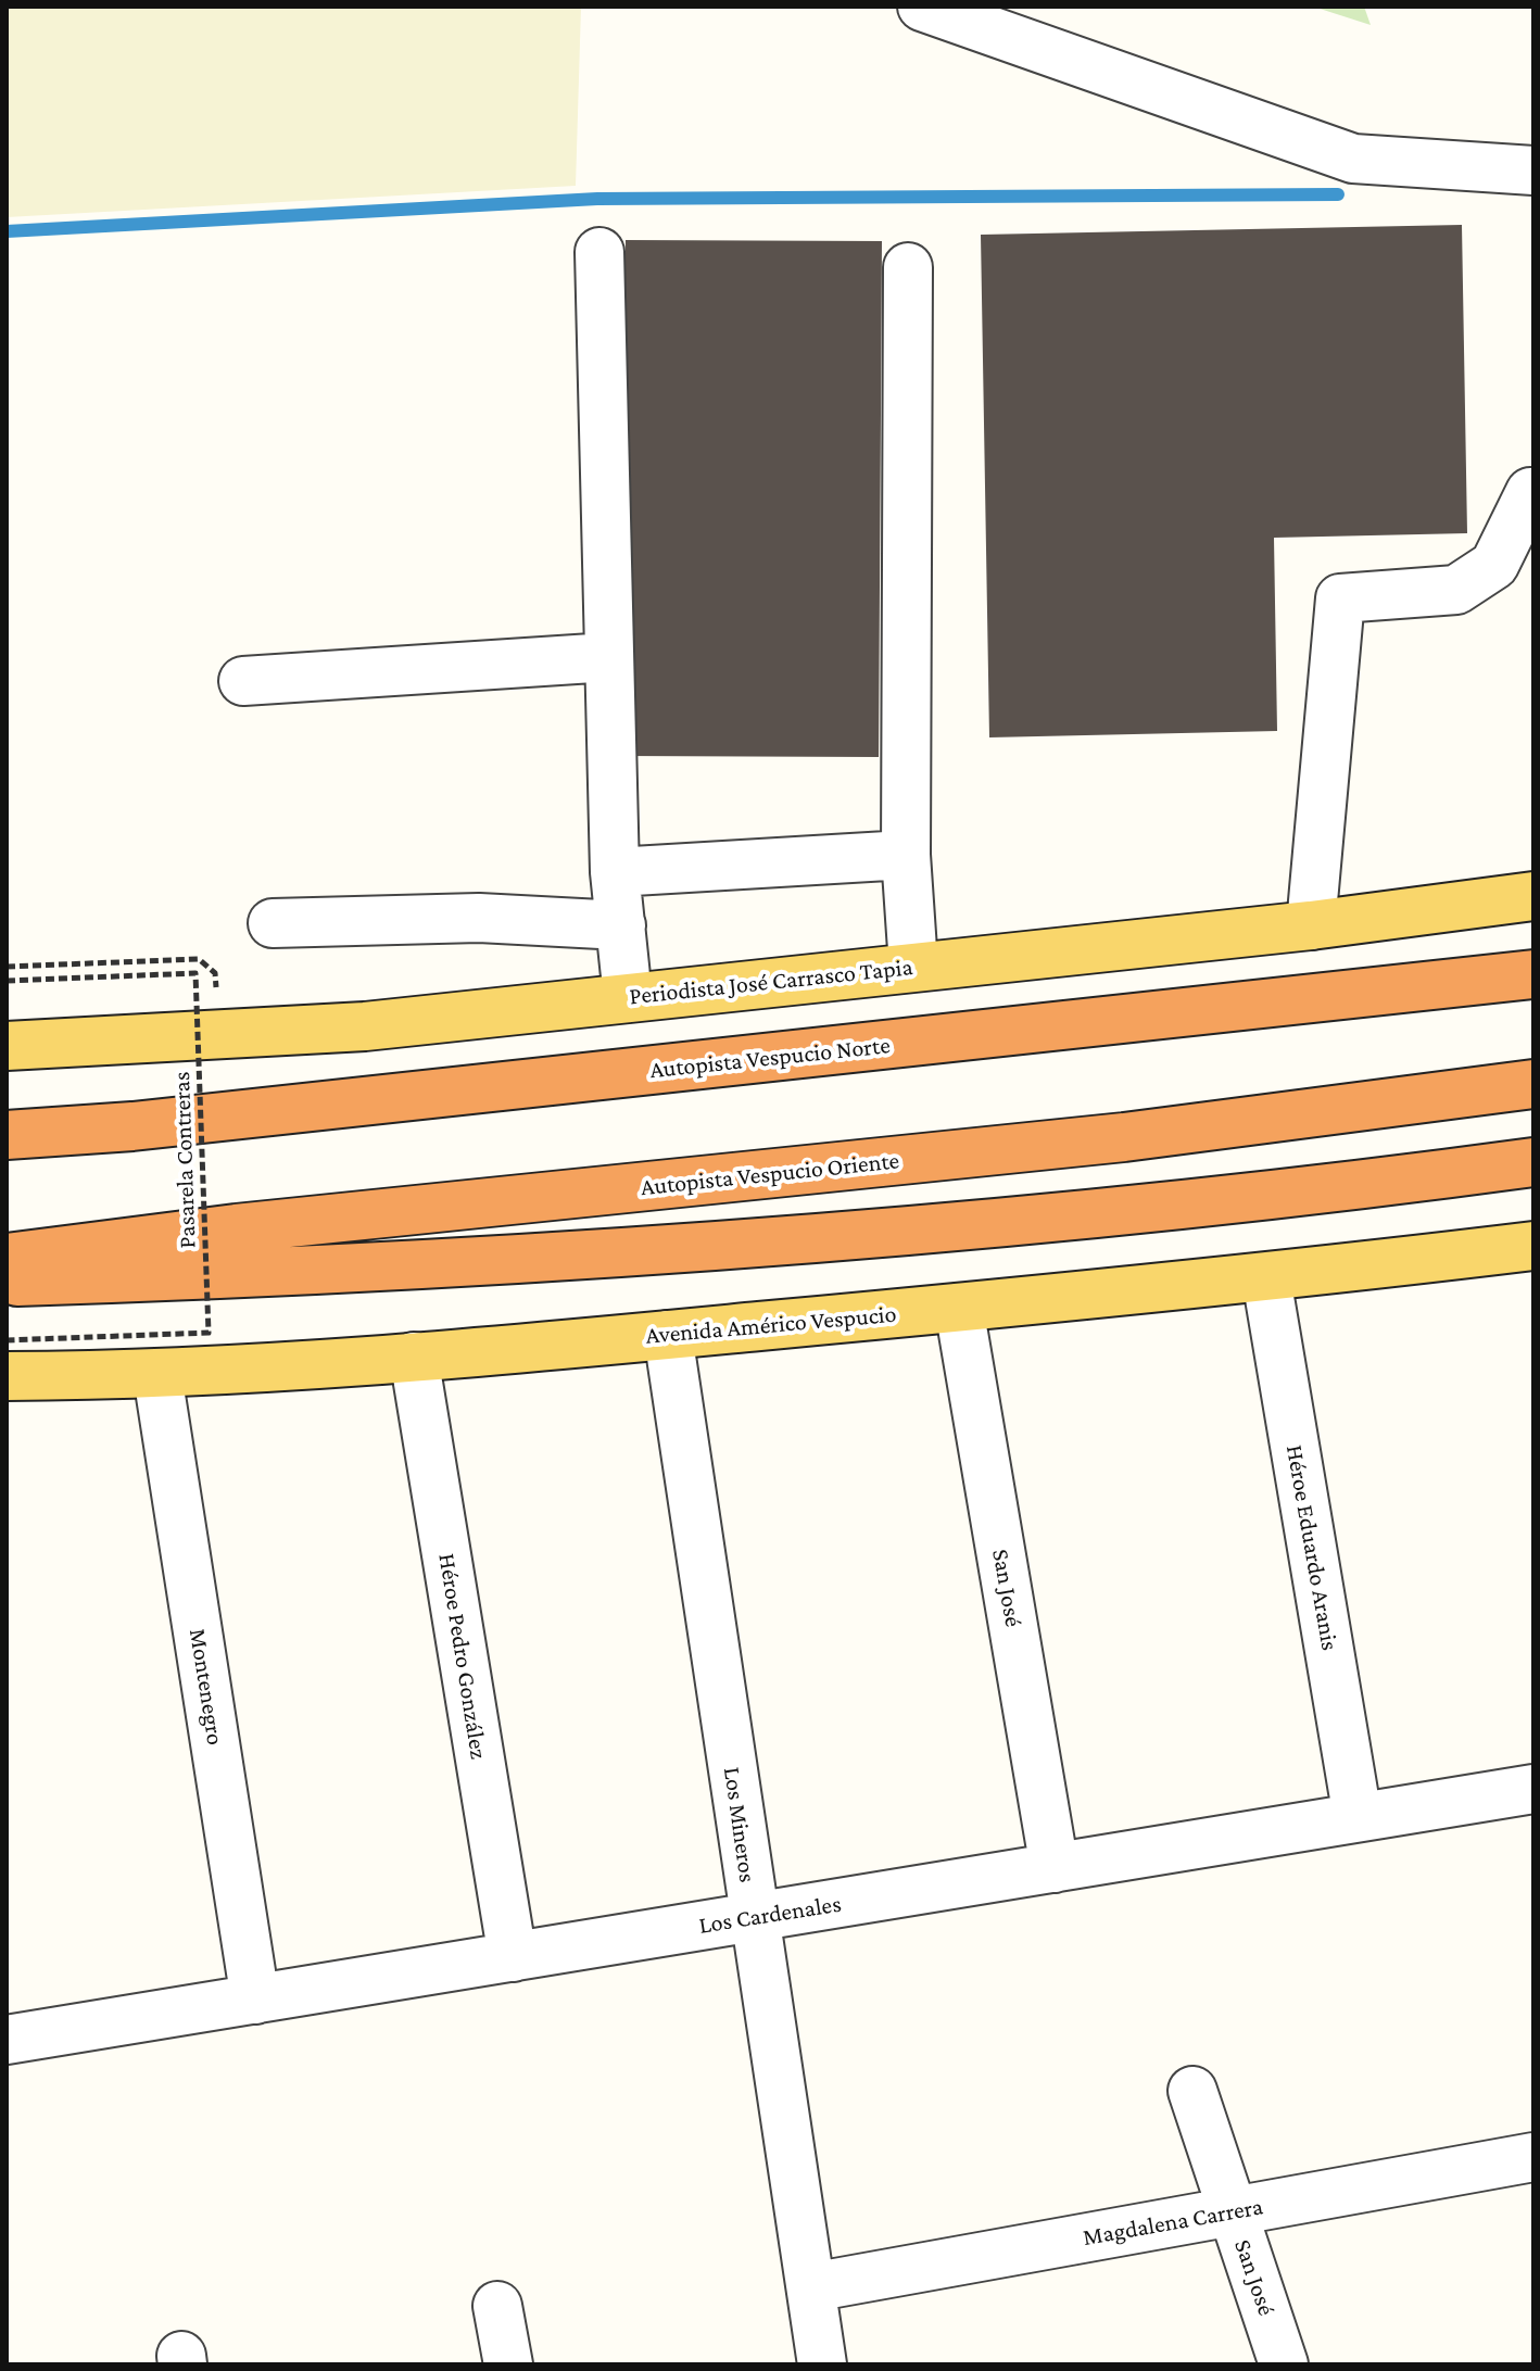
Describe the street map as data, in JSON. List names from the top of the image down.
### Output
{
  "streets": {
    "highway": ["Autopista Vespucio Norte", "Autopista Vespucio Oriente"],
    "main road": ["Periodista José Carrasco Tapia", "Avenida Américo Vespucio"],
    "street": [
      "Héroe Eduardo Aranis",
      "San José",
      "Héroe Pedro González",
      "Montenegro",
      "Los Mineros",
      "Los Cardenales",
      "Magdalena Carrera"
    ],
    "path": ["Pasarela Contreras"]
  },
  "crossings": [
    ["Avenida Américo Vespucio", "Héroe Eduardo Aranis"],
    ["Avenida Américo Vespucio", "San José"],
    ["Avenida Américo Vespucio", "Héroe Pedro González"],
    ["Avenida Américo Vespucio", "Montenegro"],
    ["Avenida Américo Vespucio", "Los Mineros"],
    ["Héroe Eduardo Aranis", "Los Cardenales"],
    ["San José", "Los Cardenales"],
    ["San José", "Magdalena Carrera"],
    ["Héroe Pedro González", "Los Cardenales"],
    ["Montenegro", "Los Cardenales"],
    ["Los Mineros", "Los Cardenales"],
    ["Los Mineros", "Magdalena Carrera"]
  ]
}
